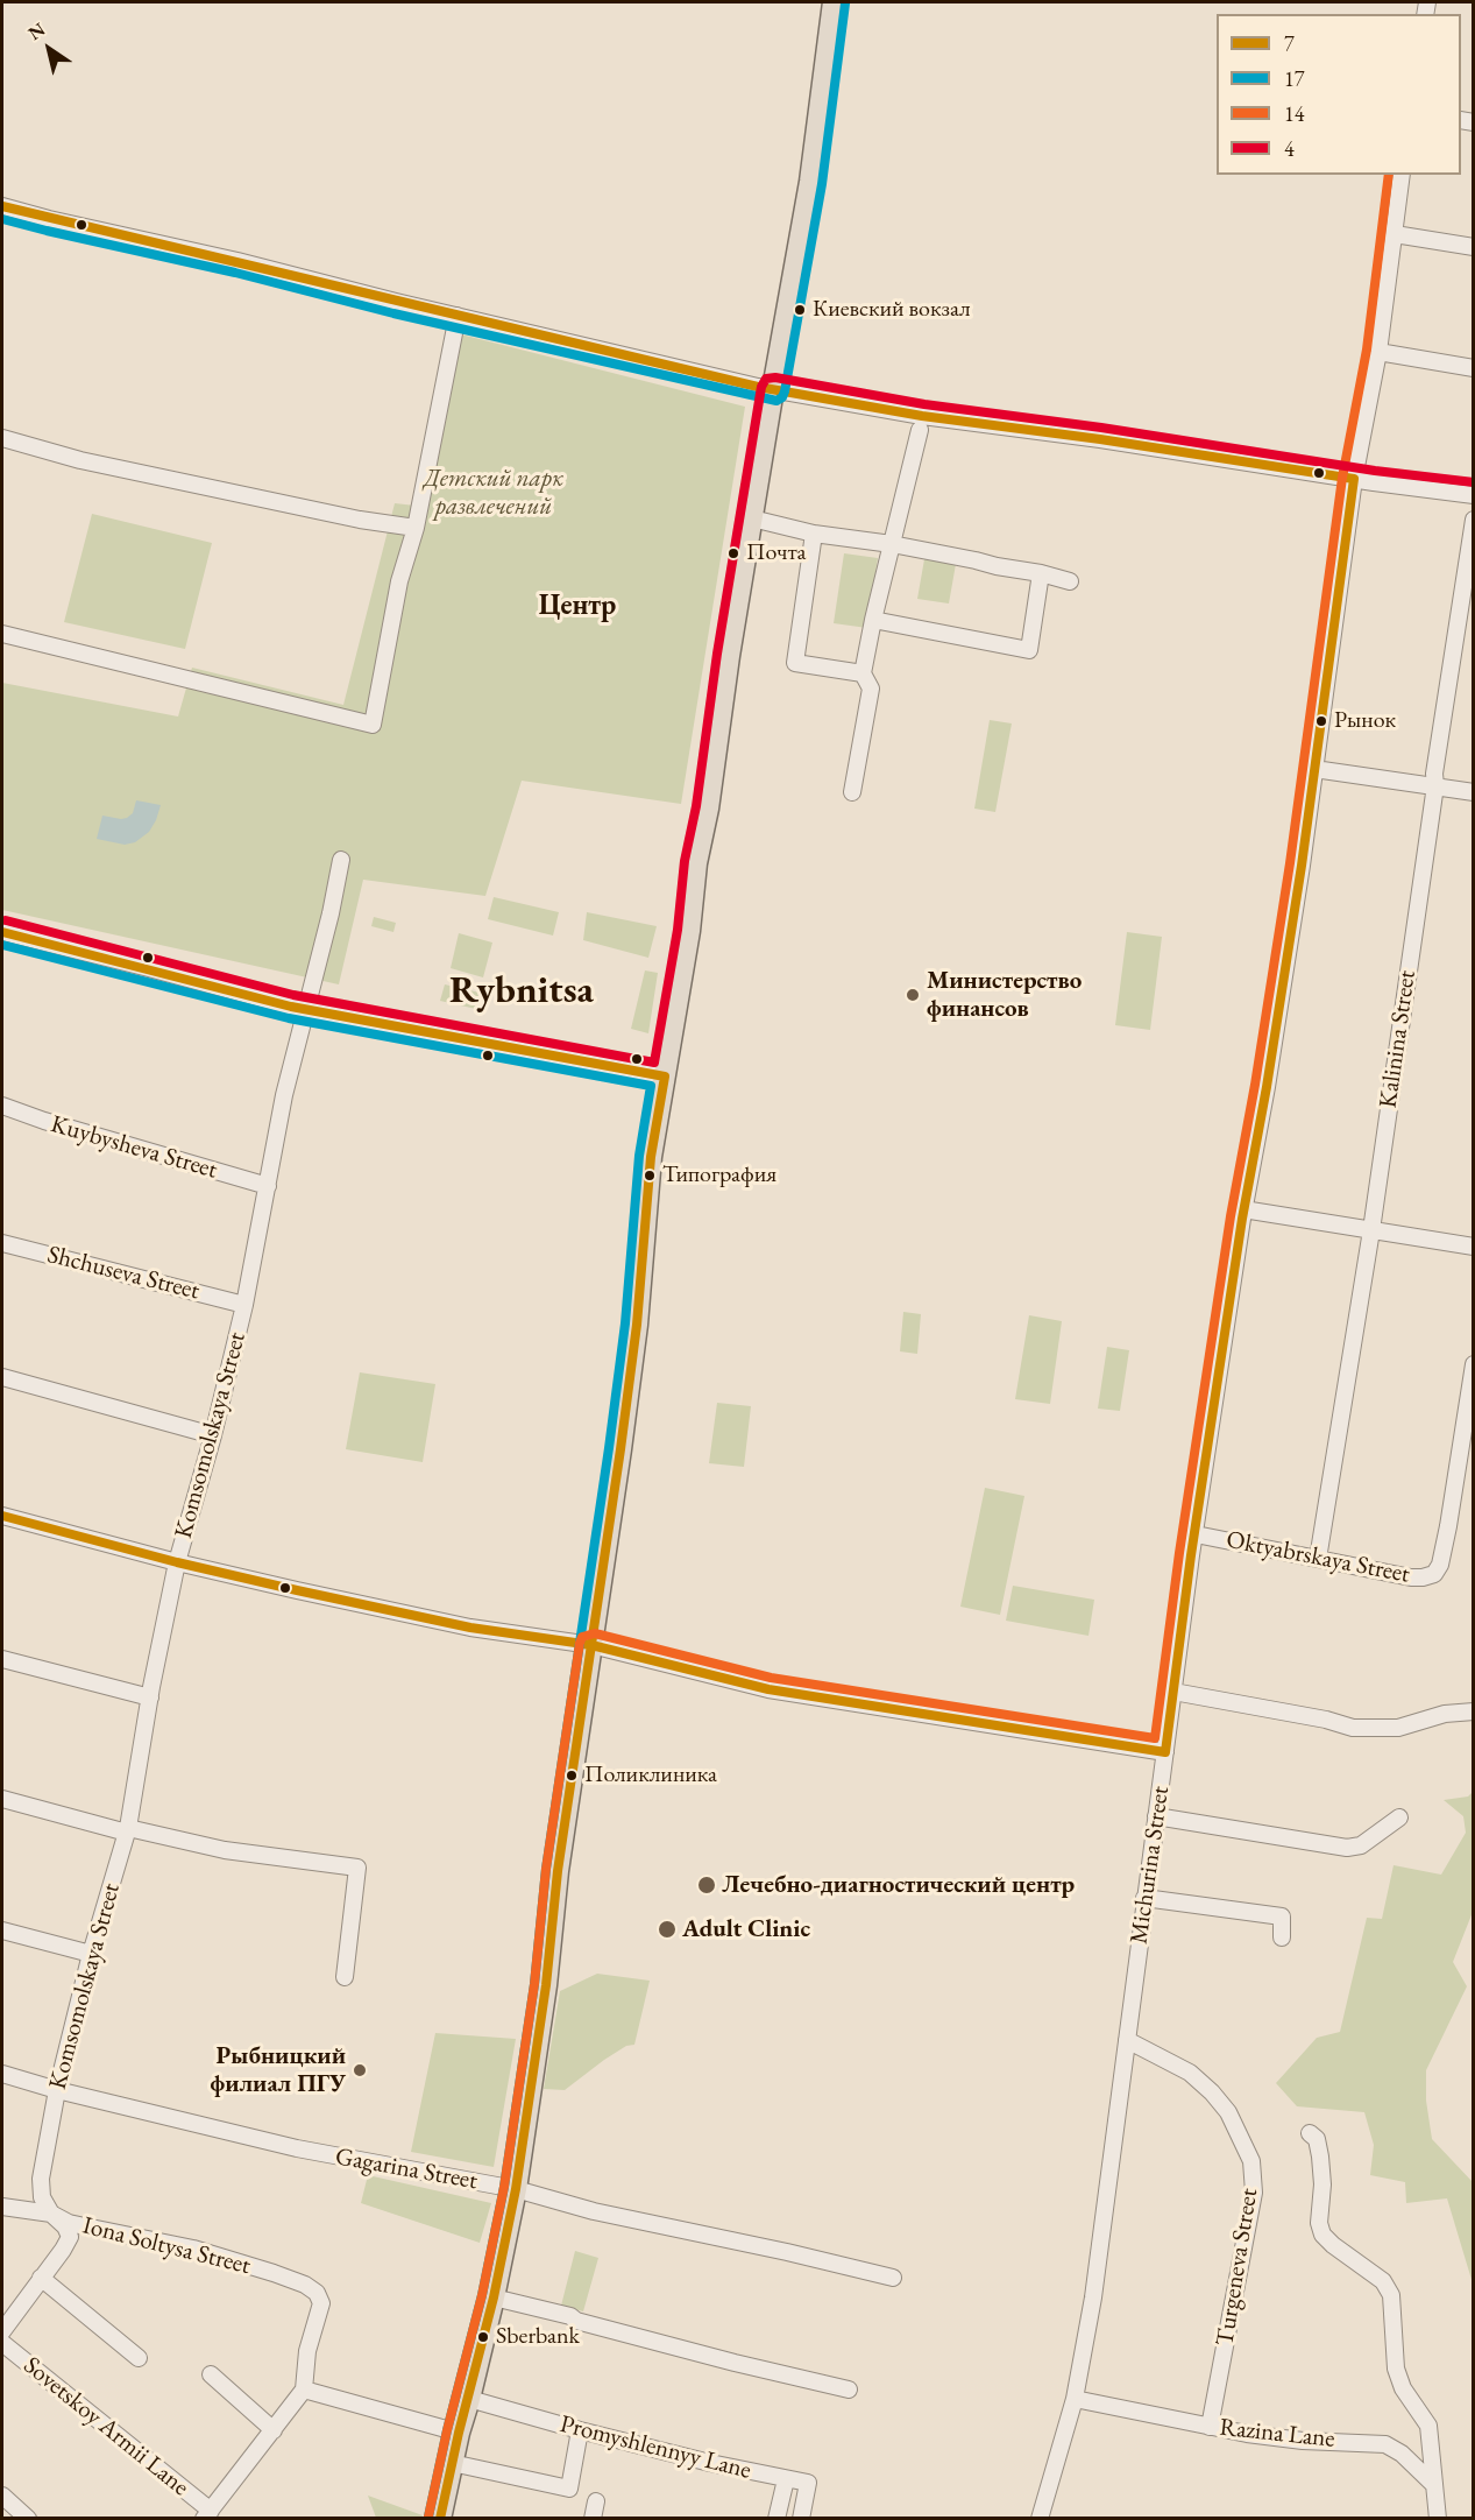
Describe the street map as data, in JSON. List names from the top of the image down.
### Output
{
  "streets": {
    "street": [
      "Kalinina Street",
      "Kuybysheva Street",
      "Shchuseva Street",
      "Komsomolskaya Street",
      "Oktyabrskaya Street",
      "Michurina Street",
      "Gagarina Street",
      "Iona Soltysa Street",
      "Turgeneva Street",
      "Sovetskoy Armii Lane",
      "Razina Lane",
      "Promyshlennyy Lane"
    ]
  },
  "crossings": [
    ["Kalinina Street", "Oktyabrskaya Street"],
    ["Kuybysheva Street", "Komsomolskaya Street"],
    ["Shchuseva Street", "Komsomolskaya Street"],
    ["Komsomolskaya Street", "Gagarina Street"],
    ["Komsomolskaya Street", "Iona Soltysa Street"],
    ["Oktyabrskaya Street", "Michurina Street"],
    ["Michurina Street", "Turgeneva Street"],
    ["Michurina Street", "Razina Lane"],
    ["Turgeneva Street", "Razina Lane"]
  ],
  "districts": ["Центр", "Rybnitsa"],
  "parks": ["Детский парк развлечений"],
  "places": [
    "Киевский вокзал",
    "Почта",
    "Рынок",
    "Министерство финансов",
    "Типография",
    "Поликлиника",
    "Лечебно-диагностический центр",
    "Adult Clinic",
    "Рыбницкий филиал ПГУ",
    "Sberbank"
  ],
  "lines": [
    "transit line 17",
    "transit line 14",
    "transit line 7",
    "transit line 4"
  ],
  "legend": [
    "7",
    "17",
    "14",
    "4"
  ],
  "north": "top left"
}
